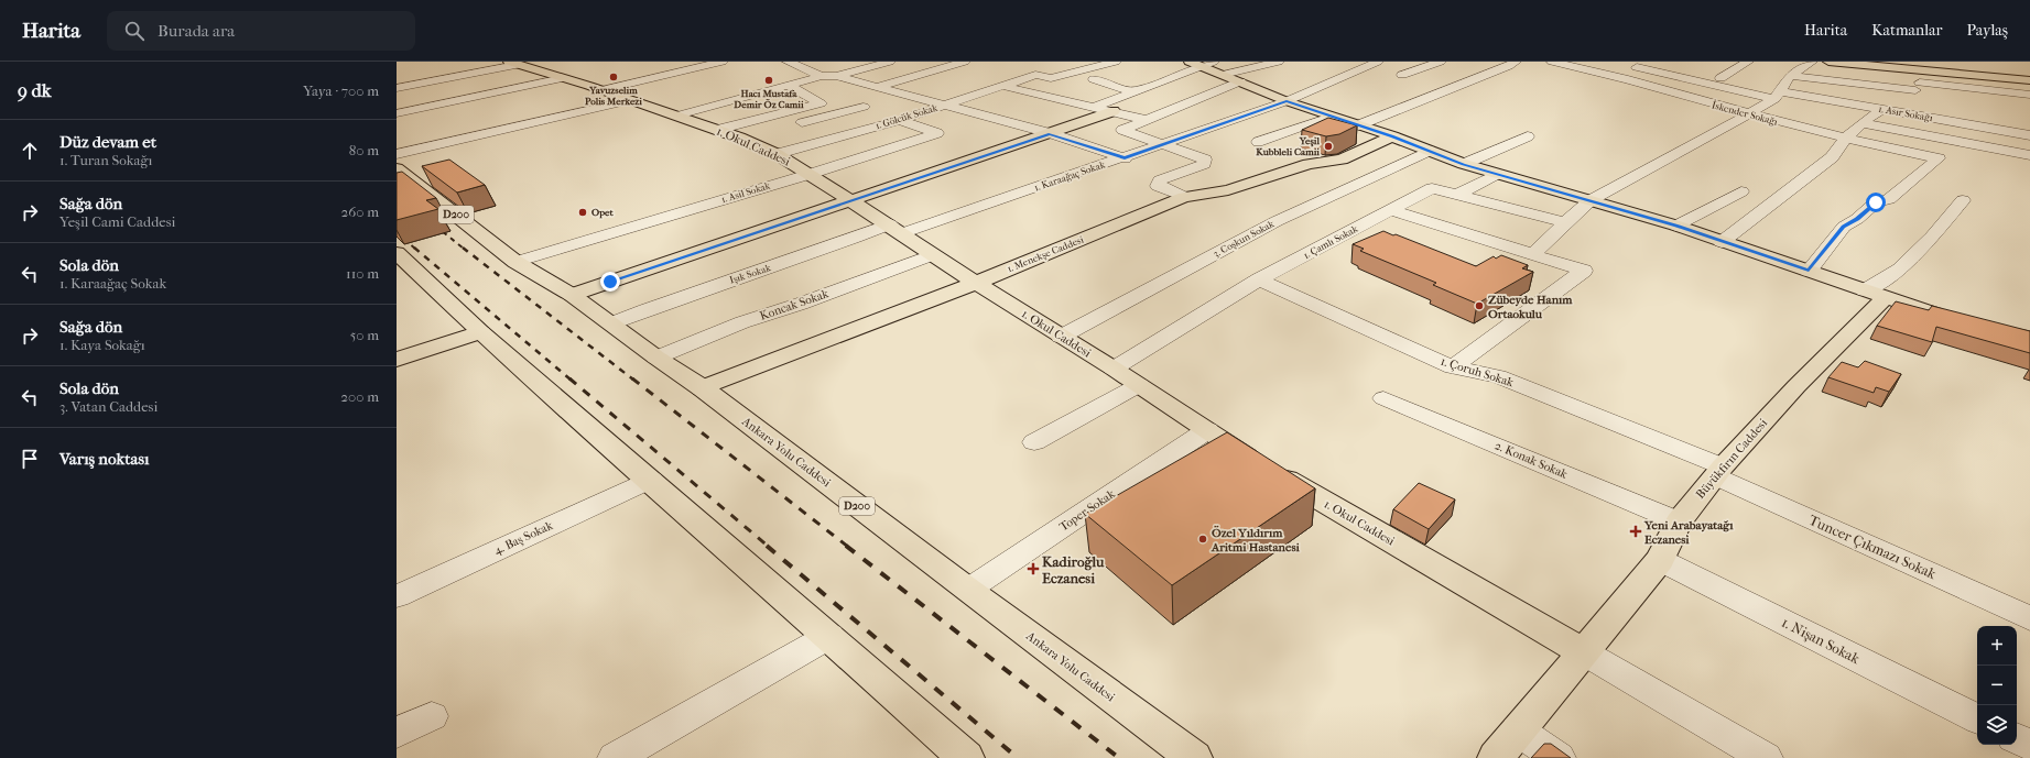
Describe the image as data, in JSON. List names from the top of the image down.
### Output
{
  "streets": {
    "main road": [
      "1. Okul Caddesi",
      "D200",
      "1. Menekşe Caddesi",
      "Ankara Yolu Caddesi",
      "Büyükfırın Caddesi"
    ],
    "street": [
      "İskender Sokağı",
      "1. Asır Sokağı",
      "1. Gölcük Sokak",
      "1. Karaağaç Sokak",
      "1. Asil Sokak",
      "3. Coşkun Sokak",
      "1. Çamlı Sokak",
      "Işık Sokak",
      "Koncak Sokak",
      "1. Çoruh Sokak",
      "2. Konak Sokak",
      "Toper Sokak",
      "4. Baş Sokak",
      "Tuncer Çıkmazı Sokak",
      "1. Nişan Sokak"
    ]
  },
  "crossings": [
    ["1. Gölcük Sokak", "1. Okul Caddesi"],
    ["1. Gölcük Sokak", "1. Asil Sokak"],
    ["1. Okul Caddesi", "1. Karaağaç Sokak"],
    ["1. Okul Caddesi", "1. Asil Sokak"],
    ["1. Okul Caddesi", "3. Coşkun Sokak"],
    ["1. Okul Caddesi", "1. Çamlı Sokak"],
    ["1. Okul Caddesi", "1. Menekşe Caddesi"],
    ["1. Okul Caddesi", "Işık Sokak"],
    ["1. Okul Caddesi", "Koncak Sokak"],
    ["1. Okul Caddesi", "Büyükfırın Caddesi"],
    ["1. Okul Caddesi", "Toper Sokak"],
    ["1. Karaağaç Sokak", "Işık Sokak"],
    ["1. Asil Sokak", "Ankara Yolu Caddesi"],
    ["1. Çamlı Sokak", "1. Çoruh Sokak"],
    ["1. Menekşe Caddesi", "Ankara Yolu Caddesi"],
    ["Işık Sokak", "Ankara Yolu Caddesi"],
    ["Koncak Sokak", "Ankara Yolu Caddesi"],
    ["1. Çoruh Sokak", "Büyükfırın Caddesi"],
    ["1. Çoruh Sokak", "Tuncer Çıkmazı Sokak"],
    ["Ankara Yolu Caddesi", "Toper Sokak"],
    ["Büyükfırın Caddesi", "2. Konak Sokak"],
    ["Büyükfırın Caddesi", "Tuncer Çıkmazı Sokak"],
    ["Büyükfırın Caddesi", "1. Nişan Sokak"]
  ],
  "places": {
    "other": [
      "Yavuzselim Polis Merkezi",
      "Hacı Mustafa Demir Öz Camii",
      "Yeşil Kubbleli Camii",
      "Opet",
      "Zübeyde Hanım Ortaokulu",
      "Özel Yıldırım Aritmi Hastanesi"
    ],
    "health": ["Yeni Arabayatağı Eczanesi", "Kadiroğlu Eczanesi"]
  },
  "page": {
    "header": "Harita",
    "search": "Burada ara",
    "nav": ["Harita", "Katmanlar", "Paylaş"],
    "heading": ["9 dk", "Yaya · 700 m"],
    "list": [
      ["Düz devam et", "1. Turan Sokağı", "80 m"],
      ["Sağa dön", "Yeşil Cami Caddesi", "260 m"],
      ["Sola dön", "1. Karaağaç Sokak", "110 m"],
      ["Sağa dön", "1. Kaya Sokağı", "50 m"],
      ["Sola dön", "3. Vatan Caddesi", "200 m"],
      "Varış noktası"
    ],
    "map_buttons": ["+", "−"]
  }
}
